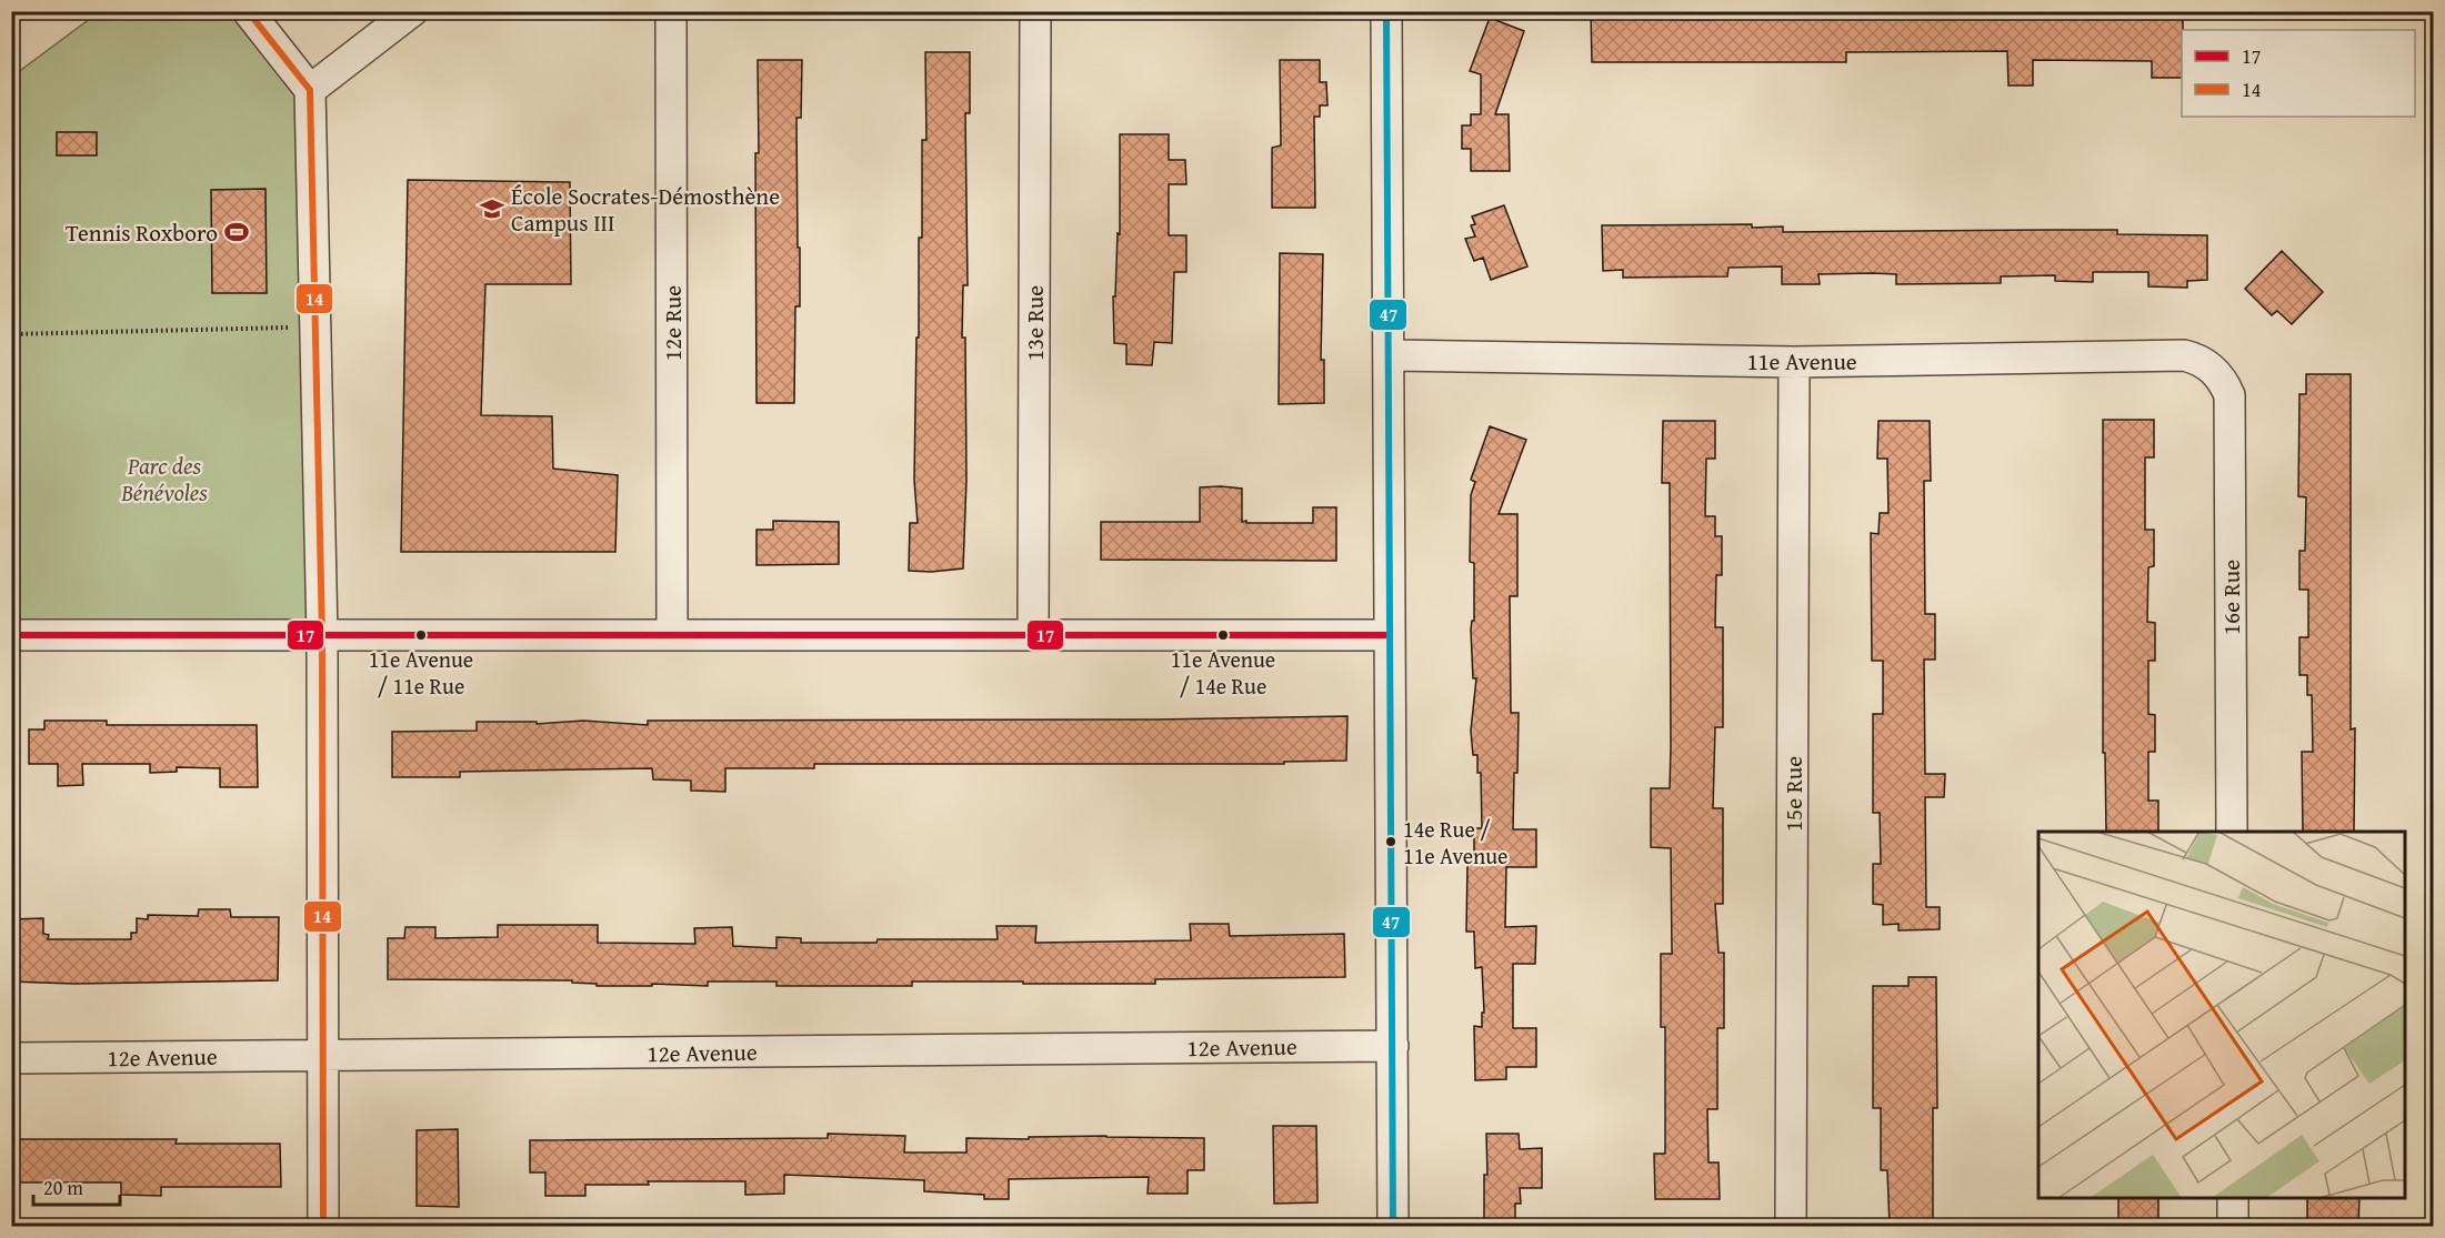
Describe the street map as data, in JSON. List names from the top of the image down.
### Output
{
  "streets": {
    "street": [
      "12e Rue",
      "13e Rue",
      "11e Avenue",
      "16e Rue",
      "15e Rue",
      "12e Avenue"
    ]
  },
  "crossings": [
    ["11e Avenue", "16e Rue"],
    ["11e Avenue", "15e Rue"]
  ],
  "parks": ["Parc des Bénévoles"],
  "places": {
    "school or university": ["École Socrates-Démosthène Campus III"],
    "sports": ["Tennis Roxboro"],
    "other": ["11e Avenue / 11e Rue", "11e Avenue / 14e Rue", "14e Rue / 11e Avenue"]
  },
  "lines": ["transit line 14", "transit line 47", "transit line 17"],
  "legend": ["17", "14"],
  "scale_bar": "20 m"
}
